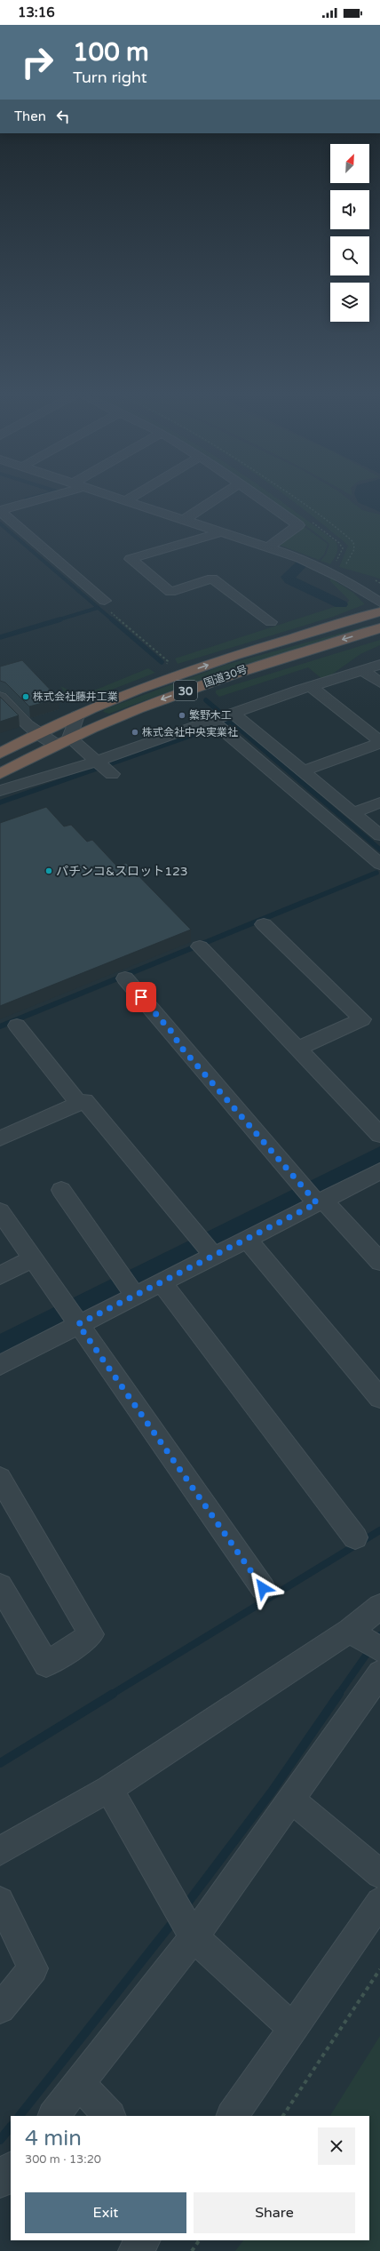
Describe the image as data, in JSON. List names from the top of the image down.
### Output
{
  "streets": {
    "highway": ["国道30号", "30"]
  },
  "places": [
    "株式会社藤井工業",
    "繁野木工",
    "株式会社中央実業社",
    "パチンコ&スロット123"
  ],
  "north": "top right",
  "page": {
    "status": "13:16",
    "turn": ["100 m", "Turn right"],
    "then": "Then",
    "heading": ["4 min", "300 m · 13:20"],
    "buttons": ["Exit", "Share"]
  }
}
